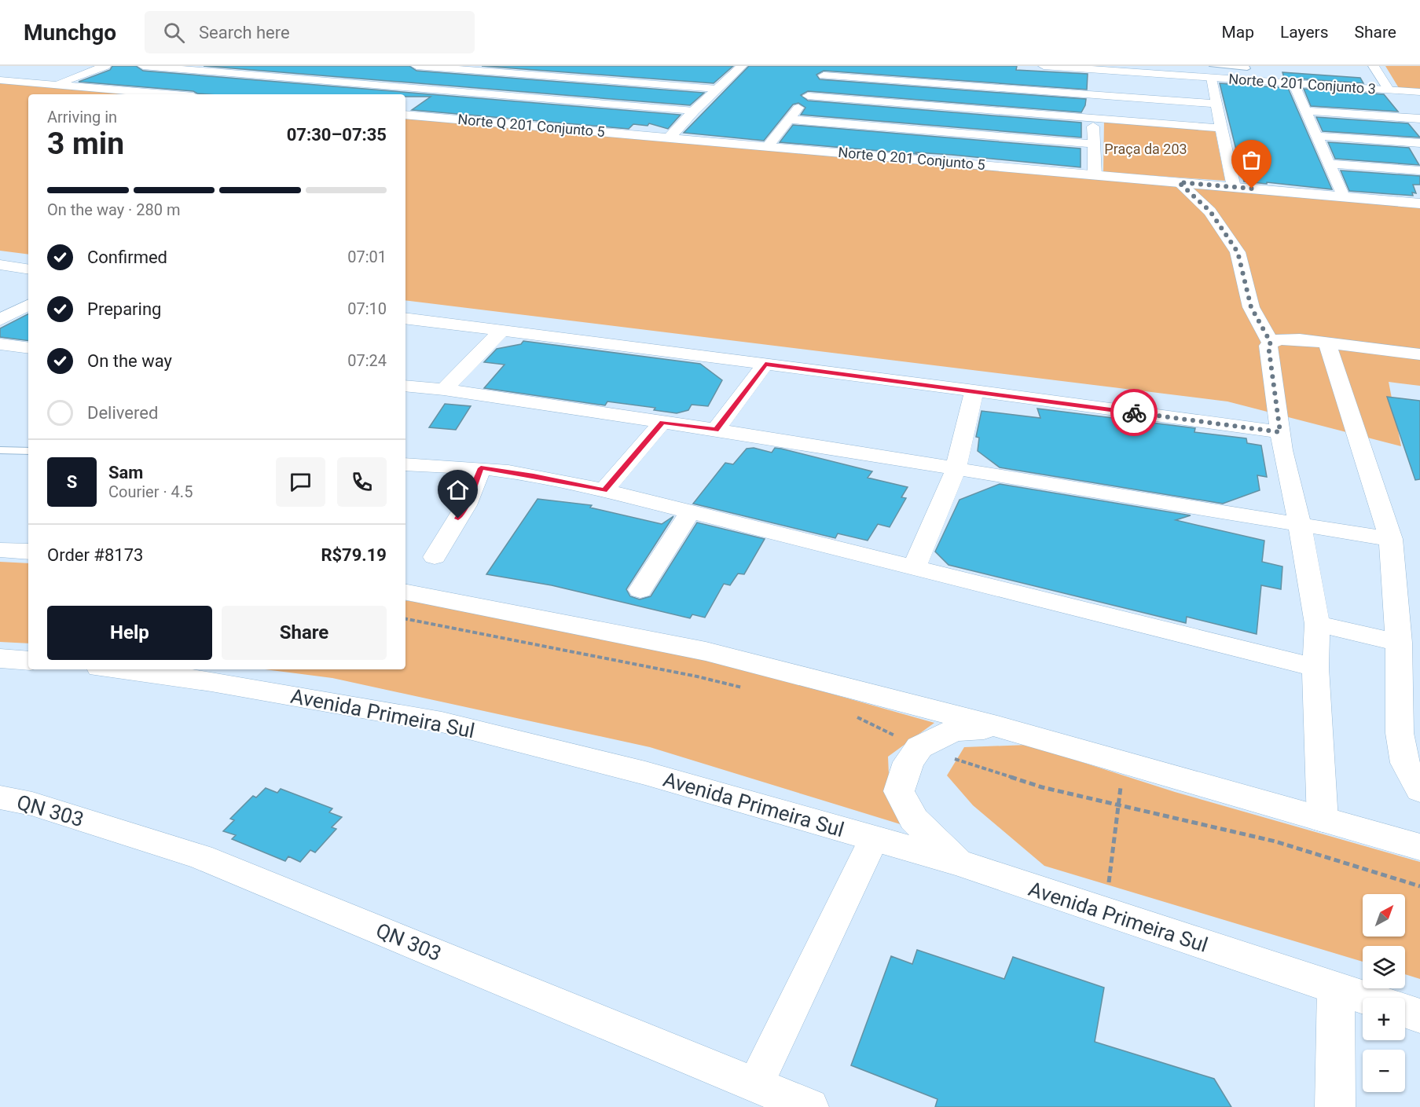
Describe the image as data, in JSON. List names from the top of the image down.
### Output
{
  "streets": {
    "street": [
      "Norte Q 201 Conjunto 3",
      "Norte Q 201 Conjunto 5",
      "Avenida Primeira Sul",
      "QN 303"
    ]
  },
  "parks": ["Praça da 203"],
  "north": "top right",
  "page": {
    "header": "Munchgo",
    "search": "Search here",
    "nav": ["Map", "Layers", "Share"],
    "heading": ["3 min", "Arriving in", "07:30–07:35"],
    "panel": [
      "Sam",
      "Courier · 4.5",
      "Order #8173",
      "R$79.19"
    ],
    "bar": "On the way · 280 m",
    "list": [
      ["Confirmed", "07:01"],
      ["Preparing", "07:10"],
      ["On the way", "07:24"],
      "Delivered"
    ],
    "round": "S",
    "buttons": ["Help", "Share"],
    "map_buttons": ["+", "−"]
  }
}
